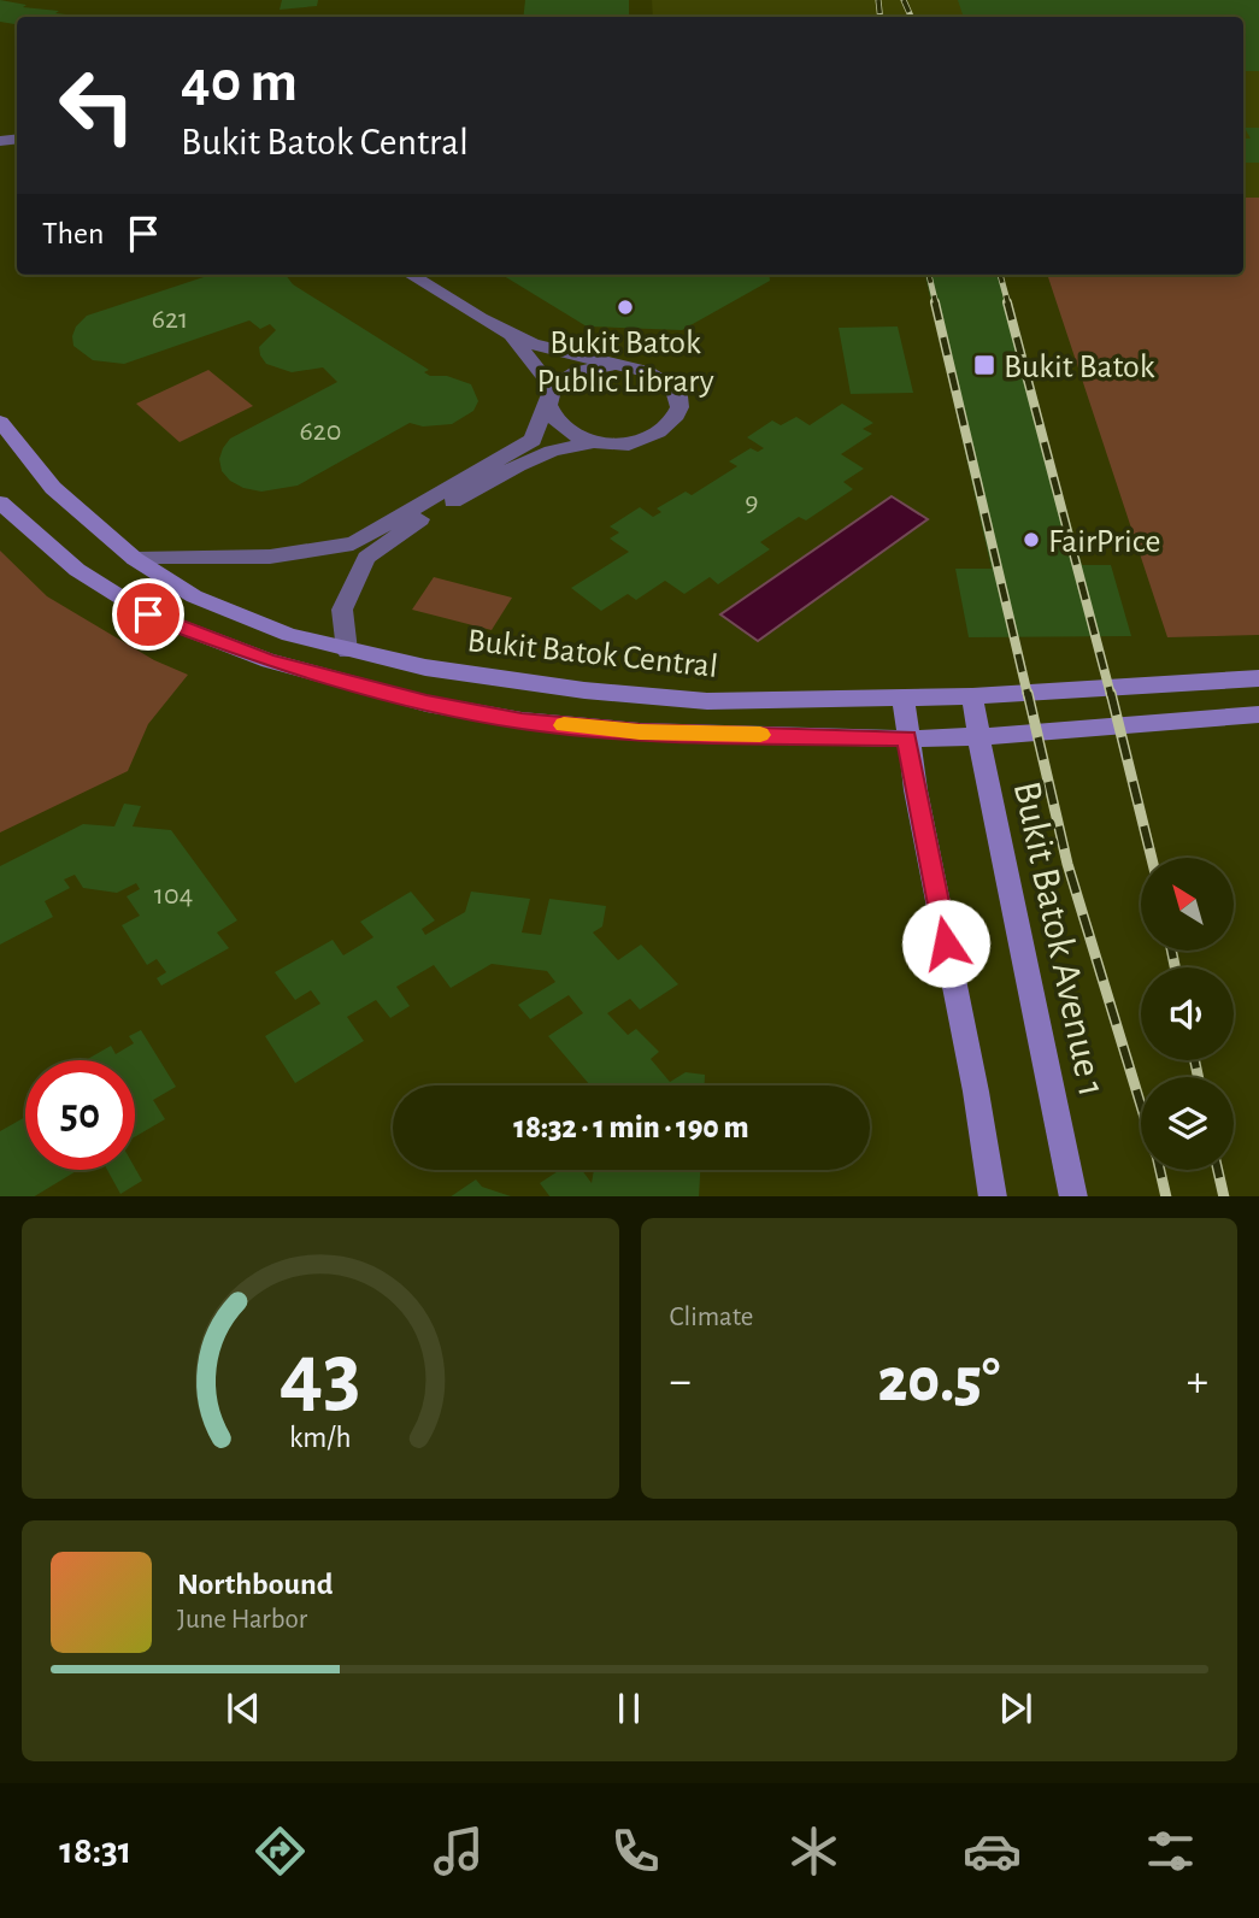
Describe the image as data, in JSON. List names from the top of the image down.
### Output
{
  "streets": {
    "main road": ["Bukit Batok Central", "Bukit Batok Avenue 1"]
  },
  "crossings": [
    ["Bukit Batok Central", "Bukit Batok Avenue 1"]
  ],
  "places": {
    "other": ["Bukit Batok Public Library", "FairPrice"],
    "transit": ["Bukit Batok"]
  },
  "house_numbers": [
    "621",
    "620",
    "9",
    "104"
  ],
  "north": "top left",
  "page": {
    "turn": ["40 m", "Bukit Batok Central"],
    "then": "Then",
    "limit": "50",
    "trip": "18:32 · 1 min · 190 m",
    "tile": "Climate",
    "heat": ["−", "20.5°", "+"],
    "song": ["Northbound", "June Harbor"],
    "tabs": "18:31",
    "gauge": ["43", "km/h"]
  }
}
